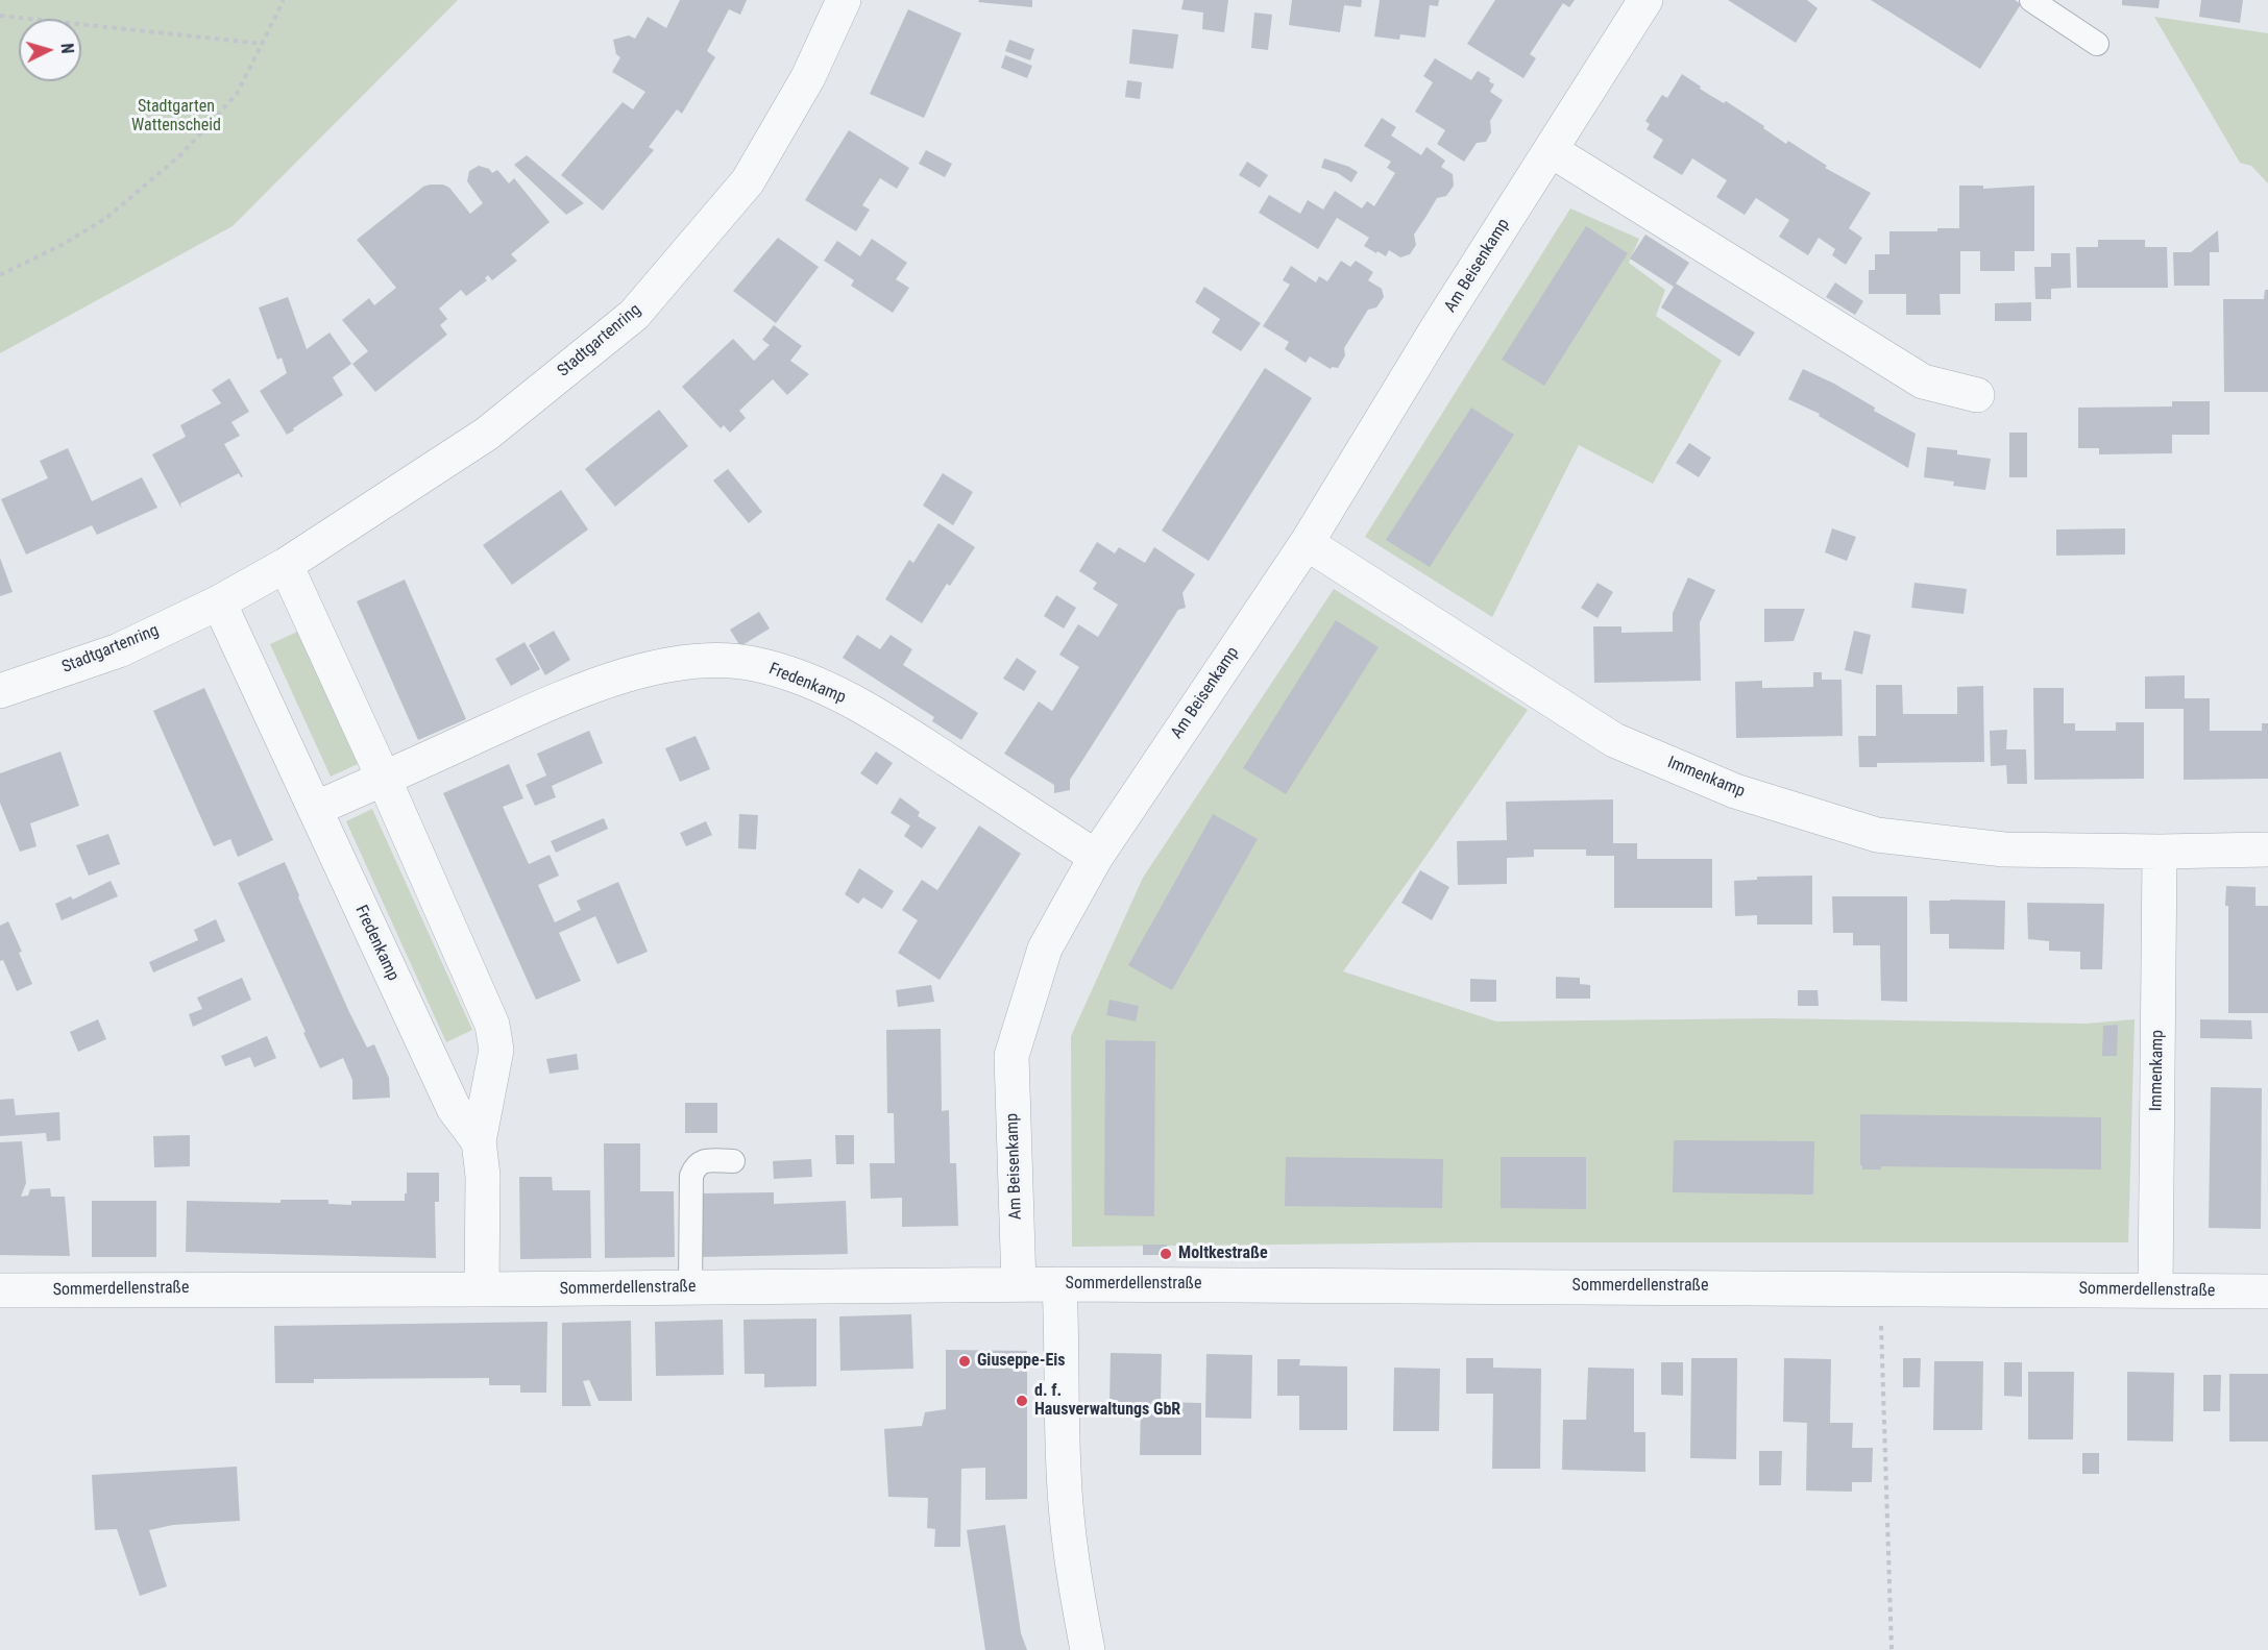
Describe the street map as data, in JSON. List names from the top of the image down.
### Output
{
  "streets": {
    "street": [
      "Am Beisenkamp",
      "Stadtgartenring",
      "Fredenkamp",
      "Immenkamp",
      "Sommerdellenstraße"
    ]
  },
  "crossings": [
    ["Am Beisenkamp", "Fredenkamp"],
    ["Am Beisenkamp", "Immenkamp"],
    ["Am Beisenkamp", "Sommerdellenstraße"],
    ["Immenkamp", "Sommerdellenstraße"]
  ],
  "parks": ["Stadtgarten Wattenscheid"],
  "places": ["Moltkestraße", "Giuseppe-Eis", "d. f. Hausverwaltungs GbR"],
  "north": "right"
}
